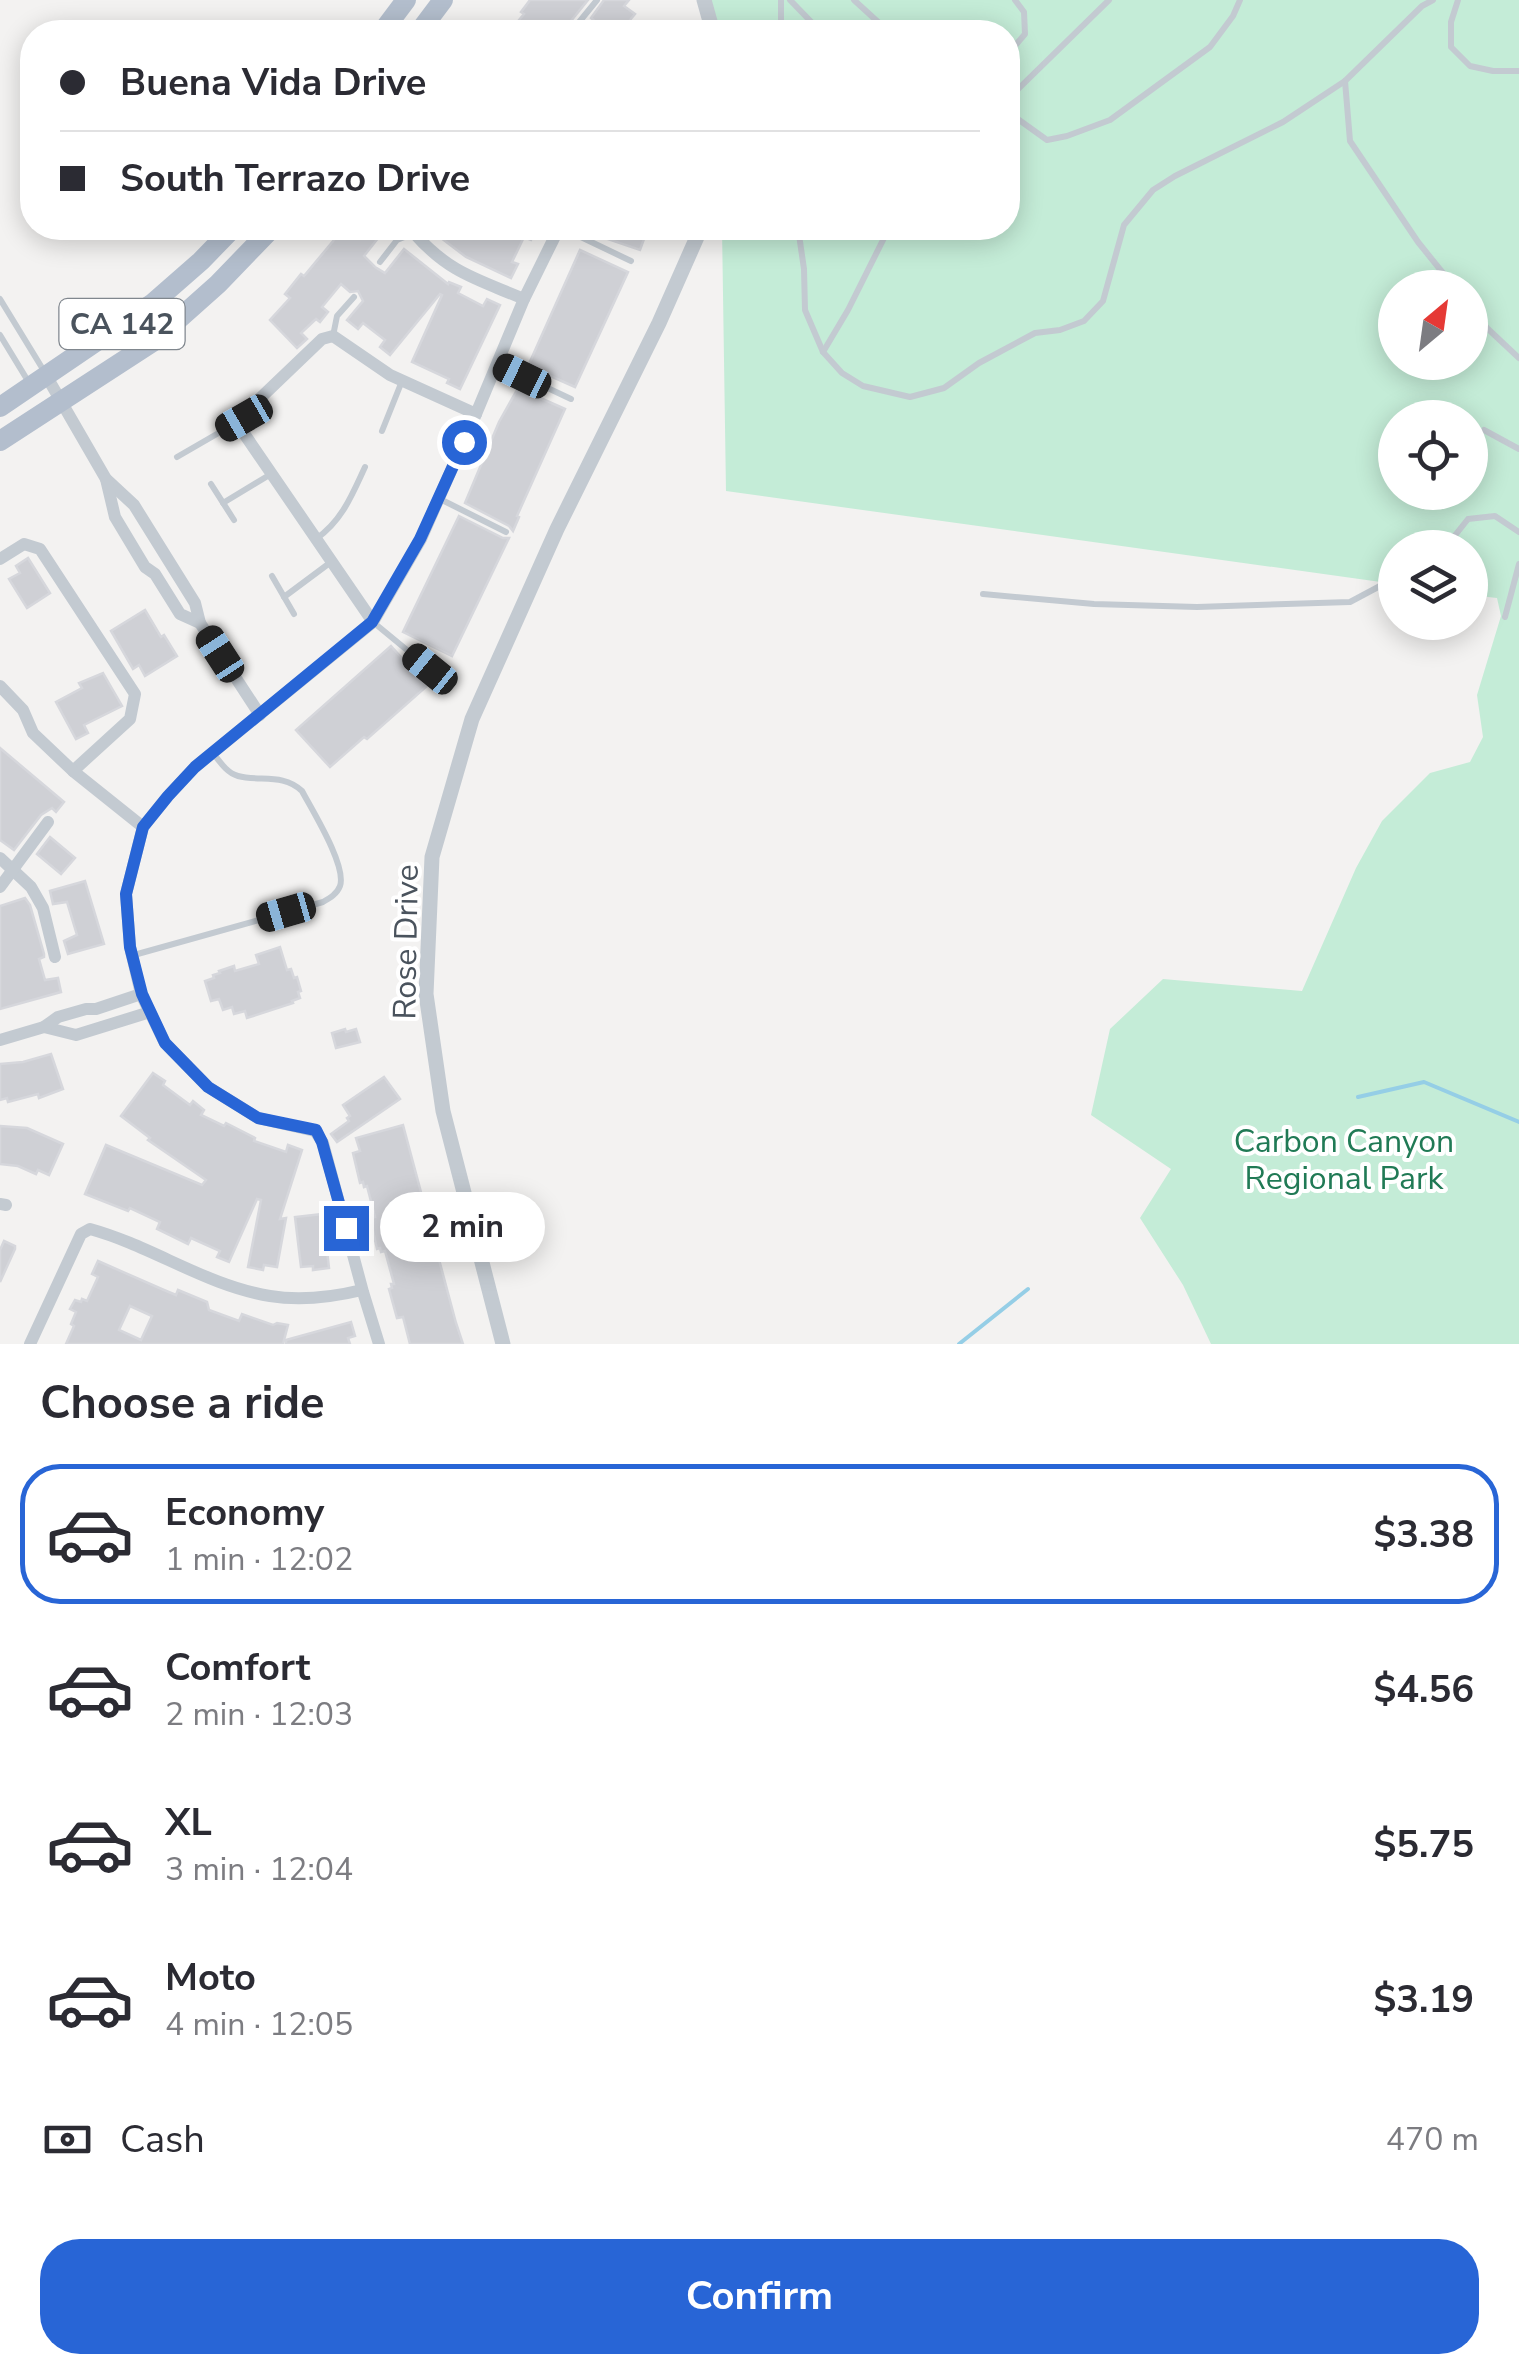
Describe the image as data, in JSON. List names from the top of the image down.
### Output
{
  "streets": {
    "main road": ["CA 142"],
    "street": ["Rose Drive"]
  },
  "parks": ["Carbon Canyon Regional Park"],
  "north": "top right",
  "page": {
    "banner": ["Buena Vida Drive", "South Terrazo Drive"],
    "bubble": "2 min",
    "heading": "Choose a ride",
    "list": [
      {
        "name": "Economy",
        "note": "1 min · 12:02",
        "value": "$3.38"
      },
      {
        "name": "Comfort",
        "note": "2 min · 12:03",
        "value": "$4.56"
      },
      {
        "name": "XL",
        "note": "3 min · 12:04",
        "value": "$5.75"
      },
      {
        "name": "Moto",
        "note": "4 min · 12:05",
        "value": "$3.19"
      }
    ],
    "pay": ["Cash", "470 m"],
    "buttons": "Confirm"
  }
}
